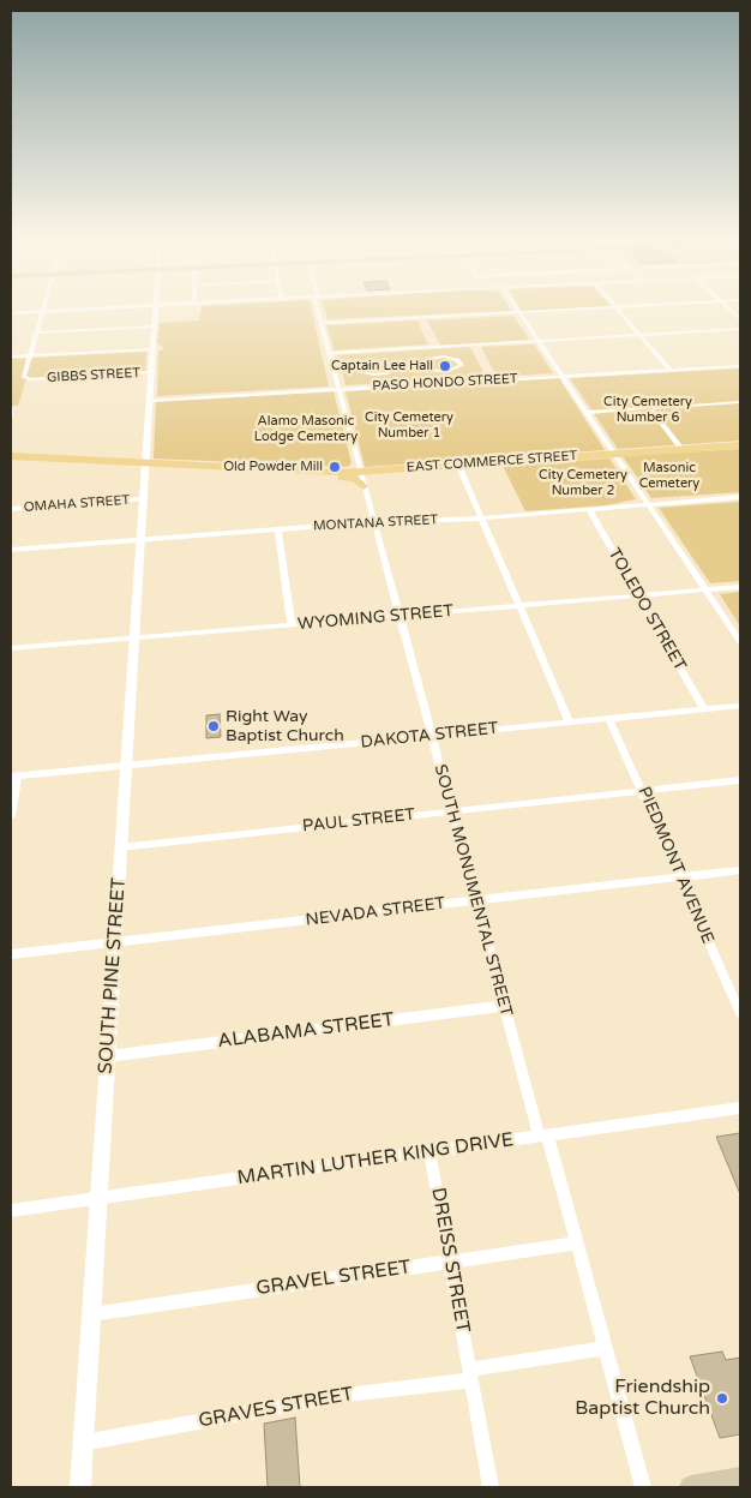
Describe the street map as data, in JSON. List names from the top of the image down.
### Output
{
  "streets": {
    "main road": ["EAST COMMERCE STREET"],
    "street": [
      "GIBBS STREET",
      "PASO HONDO STREET",
      "OMAHA STREET",
      "MONTANA STREET",
      "TOLEDO STREET",
      "WYOMING STREET",
      "DAKOTA STREET",
      "PAUL STREET",
      "PIEDMONT AVENUE",
      "SOUTH MONUMENTAL STREET",
      "NEVADA STREET",
      "SOUTH PINE STREET",
      "ALABAMA STREET",
      "MARTIN LUTHER KING DRIVE",
      "DREISS STREET",
      "GRAVEL STREET",
      "GRAVES STREET"
    ]
  },
  "crossings": [
    ["GIBBS STREET", "SOUTH PINE STREET"],
    ["PASO HONDO STREET", "SOUTH MONUMENTAL STREET"],
    ["PASO HONDO STREET", "SOUTH PINE STREET"],
    ["EAST COMMERCE STREET", "SOUTH MONUMENTAL STREET"],
    ["EAST COMMERCE STREET", "SOUTH PINE STREET"],
    ["OMAHA STREET", "SOUTH PINE STREET"],
    ["MONTANA STREET", "TOLEDO STREET"],
    ["MONTANA STREET", "SOUTH MONUMENTAL STREET"],
    ["MONTANA STREET", "SOUTH PINE STREET"],
    ["TOLEDO STREET", "WYOMING STREET"],
    ["TOLEDO STREET", "DAKOTA STREET"],
    ["WYOMING STREET", "SOUTH MONUMENTAL STREET"],
    ["WYOMING STREET", "SOUTH PINE STREET"],
    ["DAKOTA STREET", "PIEDMONT AVENUE"],
    ["DAKOTA STREET", "SOUTH MONUMENTAL STREET"],
    ["DAKOTA STREET", "SOUTH PINE STREET"],
    ["PAUL STREET", "PIEDMONT AVENUE"],
    ["PAUL STREET", "SOUTH MONUMENTAL STREET"],
    ["PAUL STREET", "SOUTH PINE STREET"],
    ["PIEDMONT AVENUE", "NEVADA STREET"],
    ["SOUTH MONUMENTAL STREET", "NEVADA STREET"],
    ["SOUTH MONUMENTAL STREET", "ALABAMA STREET"],
    ["SOUTH MONUMENTAL STREET", "MARTIN LUTHER KING DRIVE"],
    ["SOUTH MONUMENTAL STREET", "GRAVEL STREET"],
    ["SOUTH MONUMENTAL STREET", "GRAVES STREET"],
    ["NEVADA STREET", "SOUTH PINE STREET"],
    ["SOUTH PINE STREET", "ALABAMA STREET"],
    ["SOUTH PINE STREET", "MARTIN LUTHER KING DRIVE"],
    ["SOUTH PINE STREET", "GRAVEL STREET"],
    ["SOUTH PINE STREET", "GRAVES STREET"],
    ["MARTIN LUTHER KING DRIVE", "DREISS STREET"],
    ["DREISS STREET", "GRAVEL STREET"],
    ["DREISS STREET", "GRAVES STREET"]
  ],
  "parks": [
    "City Cemetery Number 6",
    "City Cemetery Number 1",
    "Alamo Masonic Lodge Cemetery",
    "Masonic Cemetery",
    "City Cemetery Number 2"
  ],
  "places": [
    "Captain Lee Hall",
    "Old Powder Mill",
    "Right Way Baptist Church",
    "Friendship Baptist Church"
  ]
}
